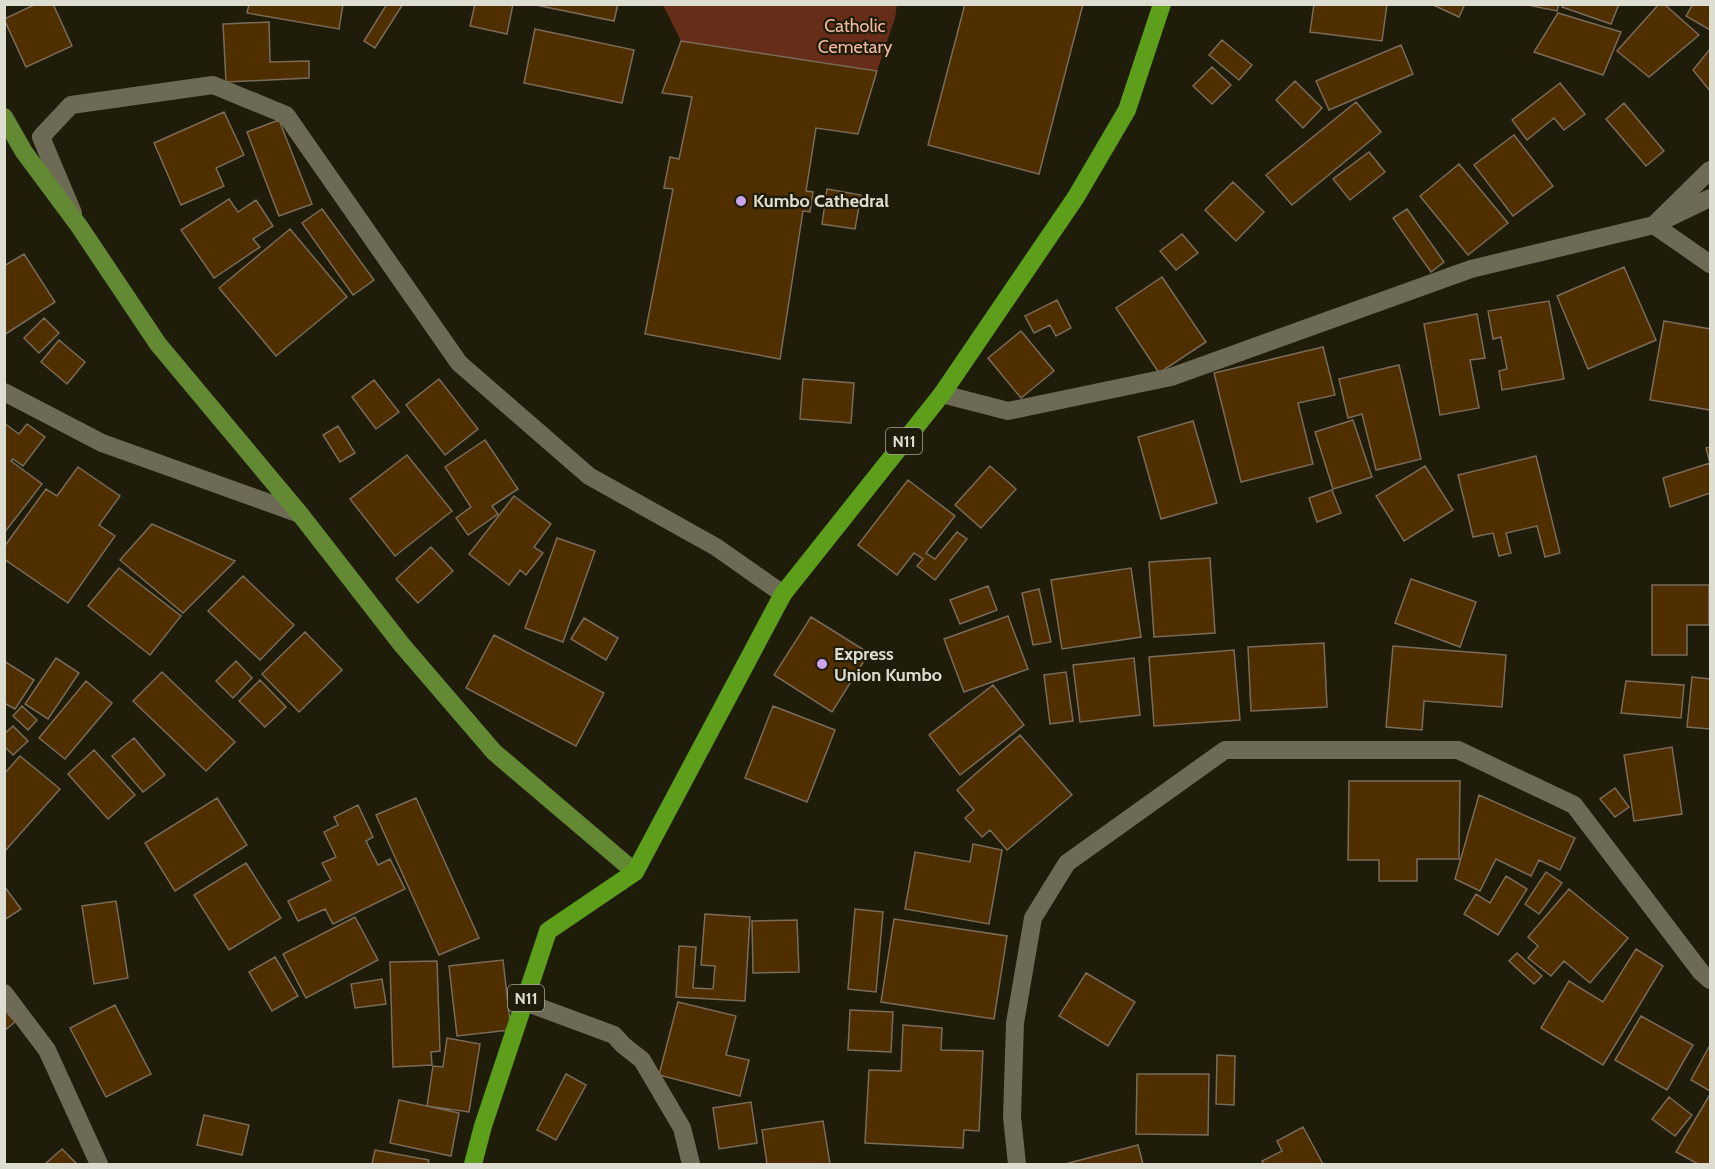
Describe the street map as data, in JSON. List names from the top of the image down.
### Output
{
  "streets": {
    "highway": ["N11"]
  },
  "parks": ["Catholic Cemetary"],
  "places": ["Kumbo Cathedral", "Express Union Kumbo"]
}
